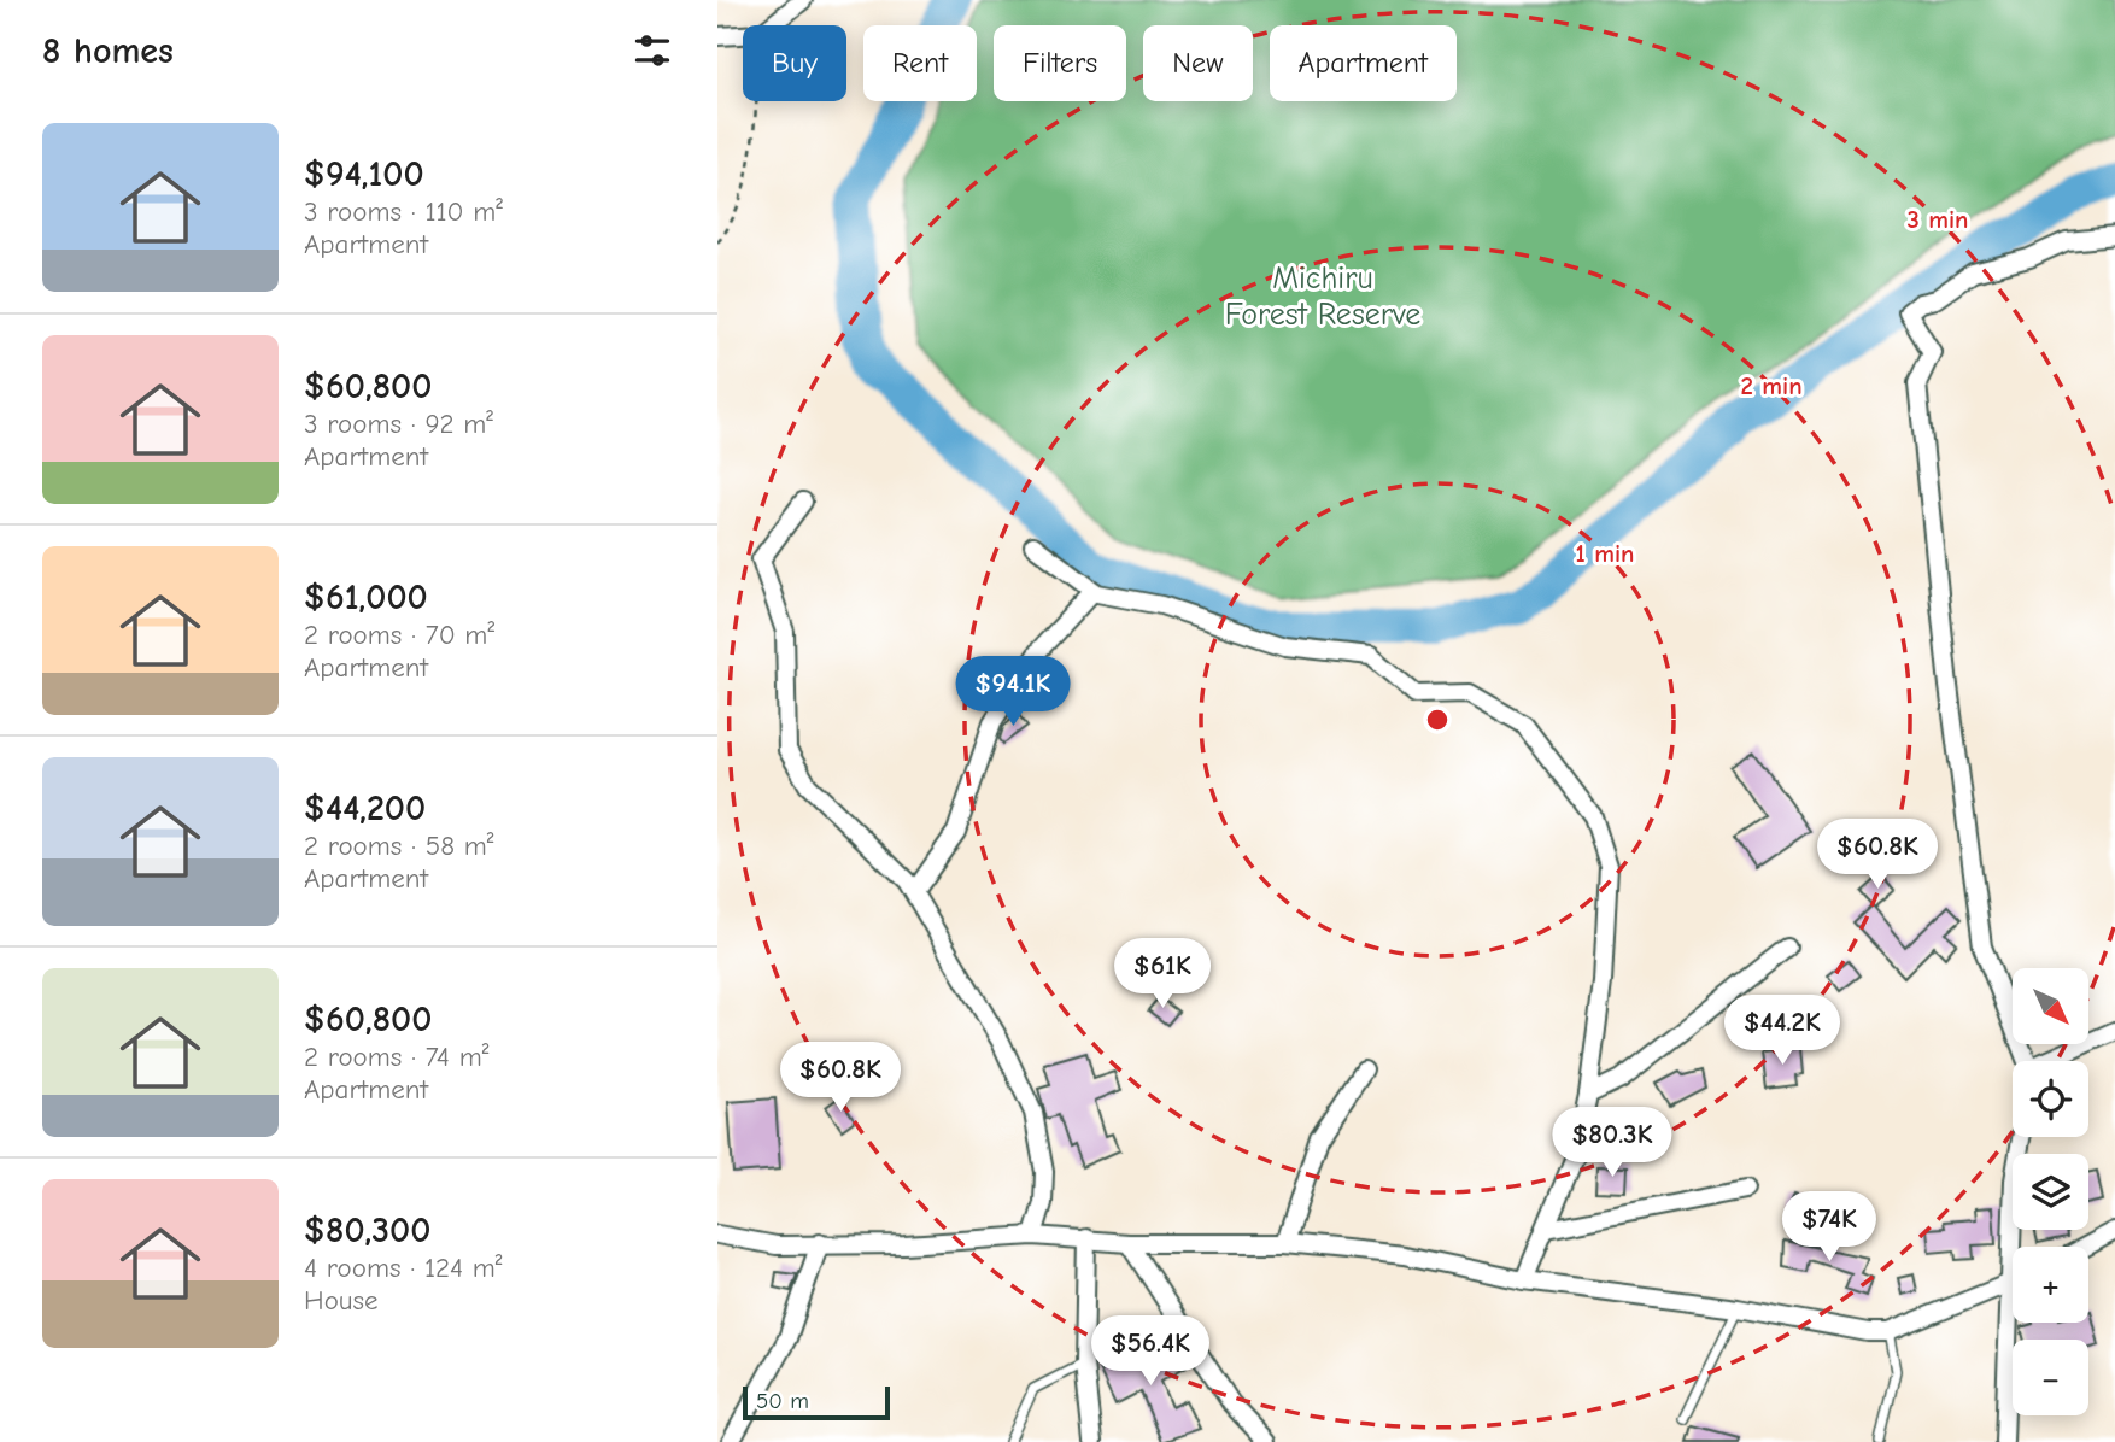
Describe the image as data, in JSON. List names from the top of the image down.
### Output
{
  "parks": ["Michiru Forest Reserve"],
  "scale_bar": "50 m",
  "north": "bottom right",
  "page": {
    "heading": "8 homes",
    "chip": [
      "Buy",
      "Rent",
      "Filters",
      "New",
      "Apartment"
    ],
    "list": [
      {
        "name": "$94,100",
        "note": "3 rooms · 110 m² · Apartment"
      },
      {
        "name": "$60,800",
        "note": "3 rooms · 92 m² · Apartment"
      },
      {
        "name": "$61,000",
        "note": "2 rooms · 70 m² · Apartment"
      },
      {
        "name": "$44,200",
        "note": "2 rooms · 58 m² · Apartment"
      },
      {
        "name": "$60,800",
        "note": "2 rooms · 74 m² · Apartment"
      },
      {
        "name": "$80,300",
        "note": "4 rooms · 124 m² · House"
      }
    ],
    "price": [
      "$94.1K",
      "$60.8K",
      "$61K",
      "$44.2K",
      "$60.8K",
      "$80.3K",
      "$74K",
      "$56.4K"
    ],
    "map_buttons": ["+", "−"],
    "scale": "50 m"
  },
  "rings": ["3 min", "2 min", "1 min"]
}
